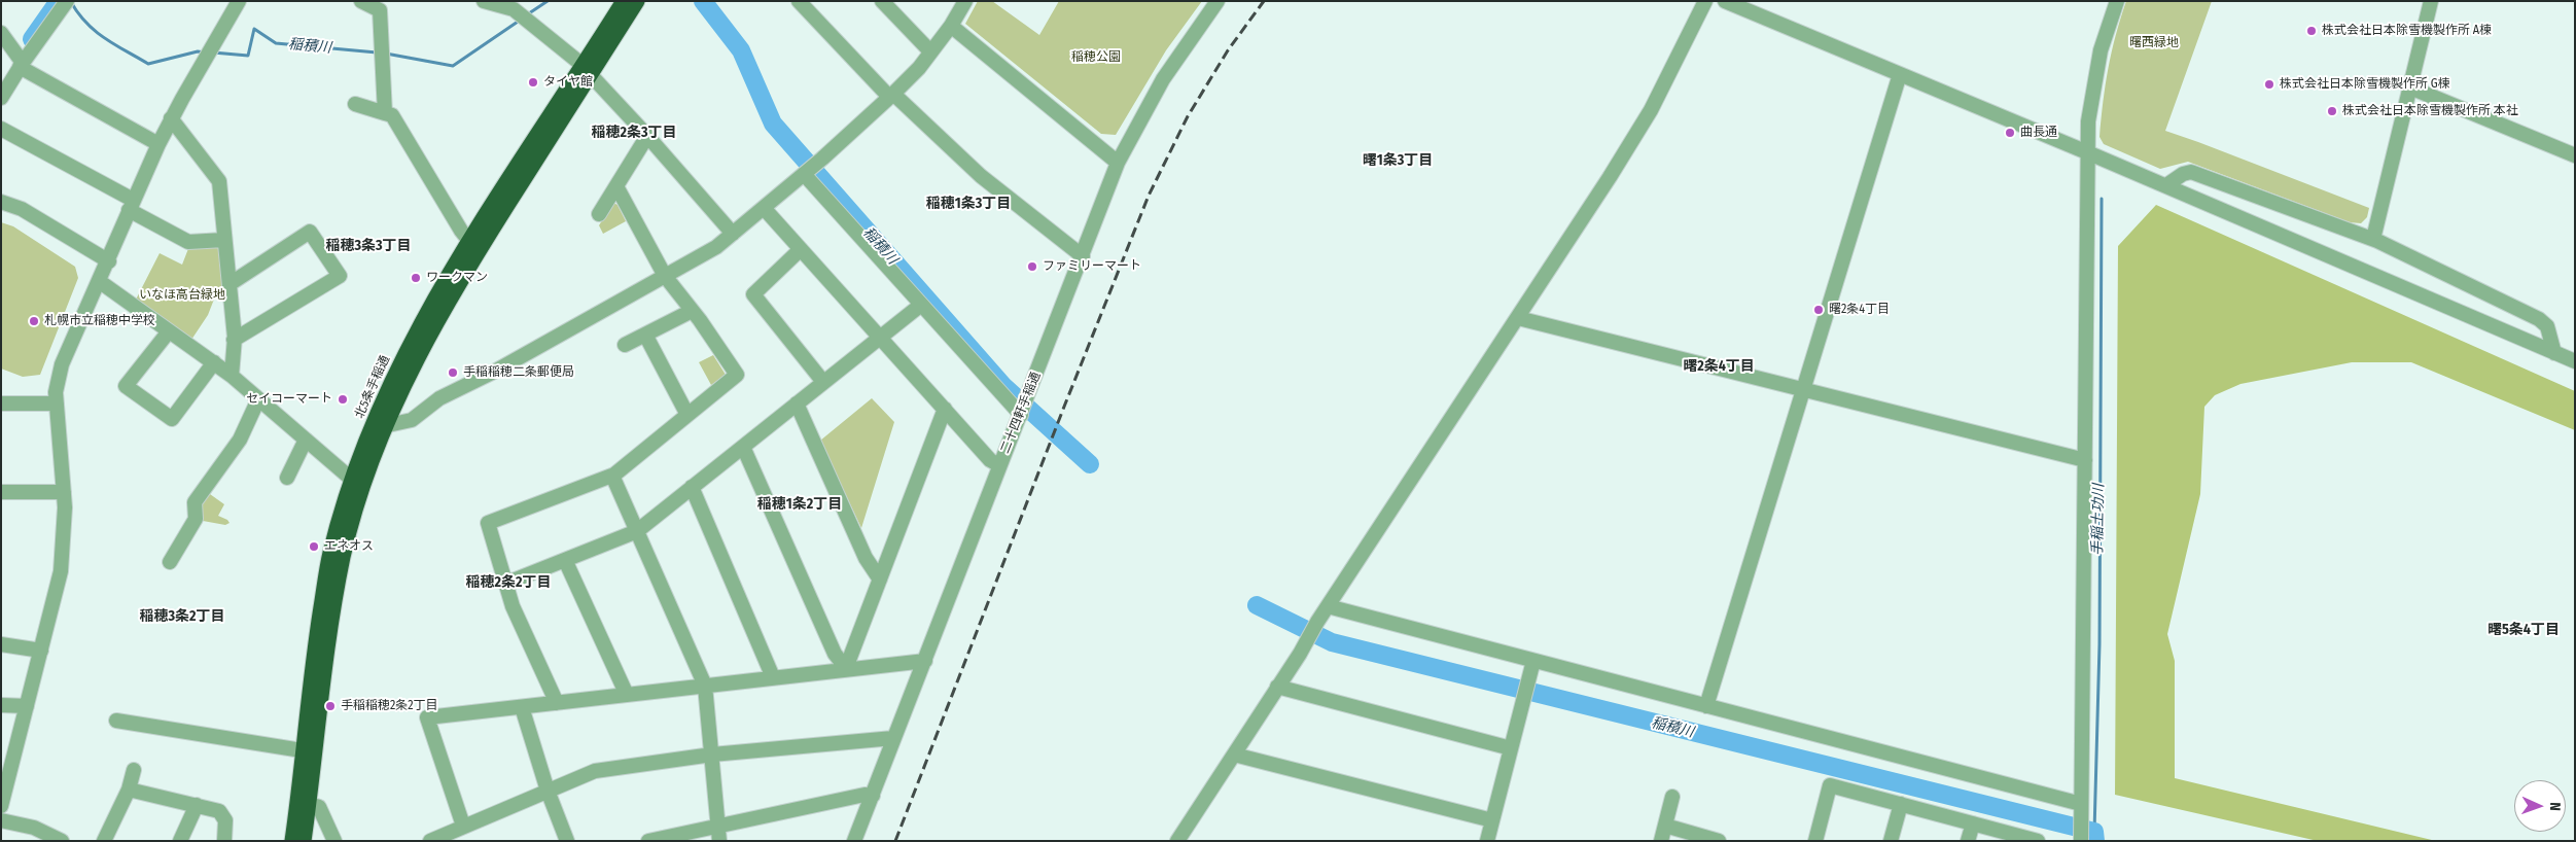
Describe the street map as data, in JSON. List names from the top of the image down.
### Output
{
  "streets": {
    "highway": ["北5条手稲通"],
    "street": ["二十四軒手稲通"]
  },
  "districts": [
    "稲穂2条3丁目",
    "曙1条3丁目",
    "稲穂1条3丁目",
    "稲穂3条3丁目",
    "曙2条4丁目",
    "稲穂1条2丁目",
    "稲穂2条2丁目",
    "稲穂3条2丁目",
    "曙5条4丁目"
  ],
  "water": ["稲積川", "手稲土功川"],
  "parks": ["曙西緑地", "稲穂公園", "いなほ高台緑地"],
  "places": [
    "株式会社日本除雪機製作所 A棟",
    "タイヤ館",
    "株式会社日本除雪機製作所 G棟",
    "株式会社日本除雪機製作所 本社",
    "曲長通",
    "ファミリーマート",
    "ワークマン",
    "曙2条4丁目",
    "札幌市立稲穂中学校",
    "手稲稲穂二条郵便局",
    "セイコーマート",
    "エネオス",
    "手稲稲穂2条2丁目"
  ],
  "north": "right"
}
